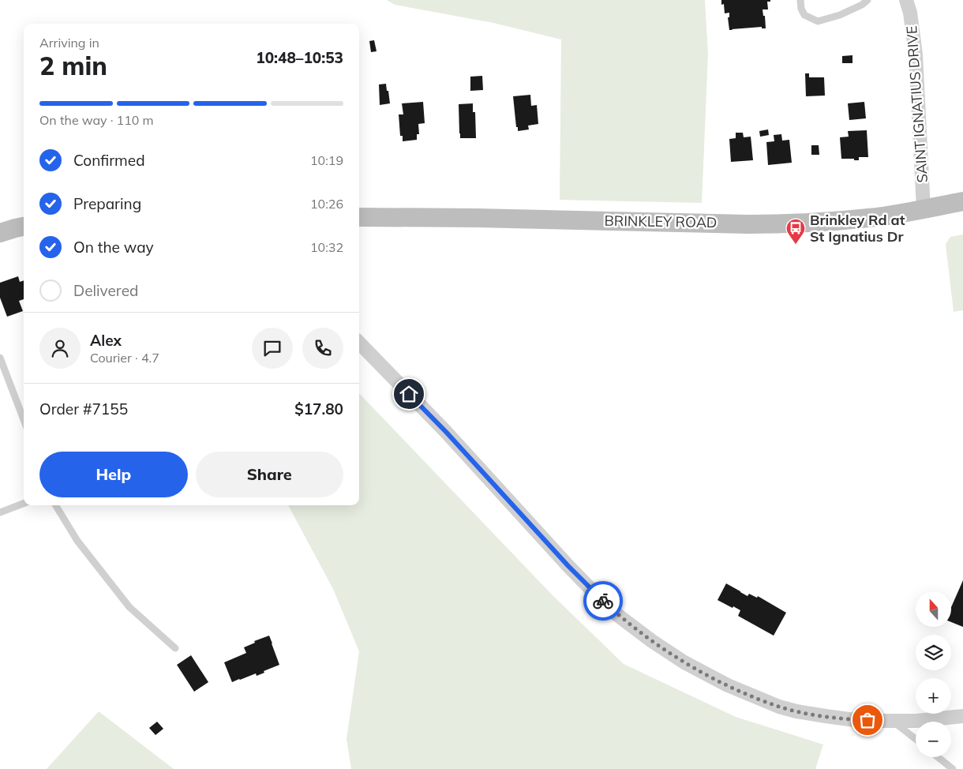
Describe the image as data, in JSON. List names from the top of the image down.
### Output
{
  "streets": {
    "main road": ["BRINKLEY ROAD"],
    "street": ["SAINT IGNATIUS DRIVE"]
  },
  "crossings": [
    ["SAINT IGNATIUS DRIVE", "BRINKLEY ROAD"]
  ],
  "places": {
    "bus stop": ["Brinkley Rd at St Ignatius Dr"]
  },
  "north": "top",
  "page": {
    "heading": ["2 min", "Arriving in", "10:48–10:53"],
    "panel": [
      "Alex",
      "Courier · 4.7",
      "Order #7155",
      "$17.80"
    ],
    "bar": "On the way · 110 m",
    "list": [
      ["Confirmed", "10:19"],
      ["Preparing", "10:26"],
      ["On the way", "10:32"],
      "Delivered"
    ],
    "buttons": ["Help", "Share"],
    "map_buttons": ["+", "−"]
  }
}
